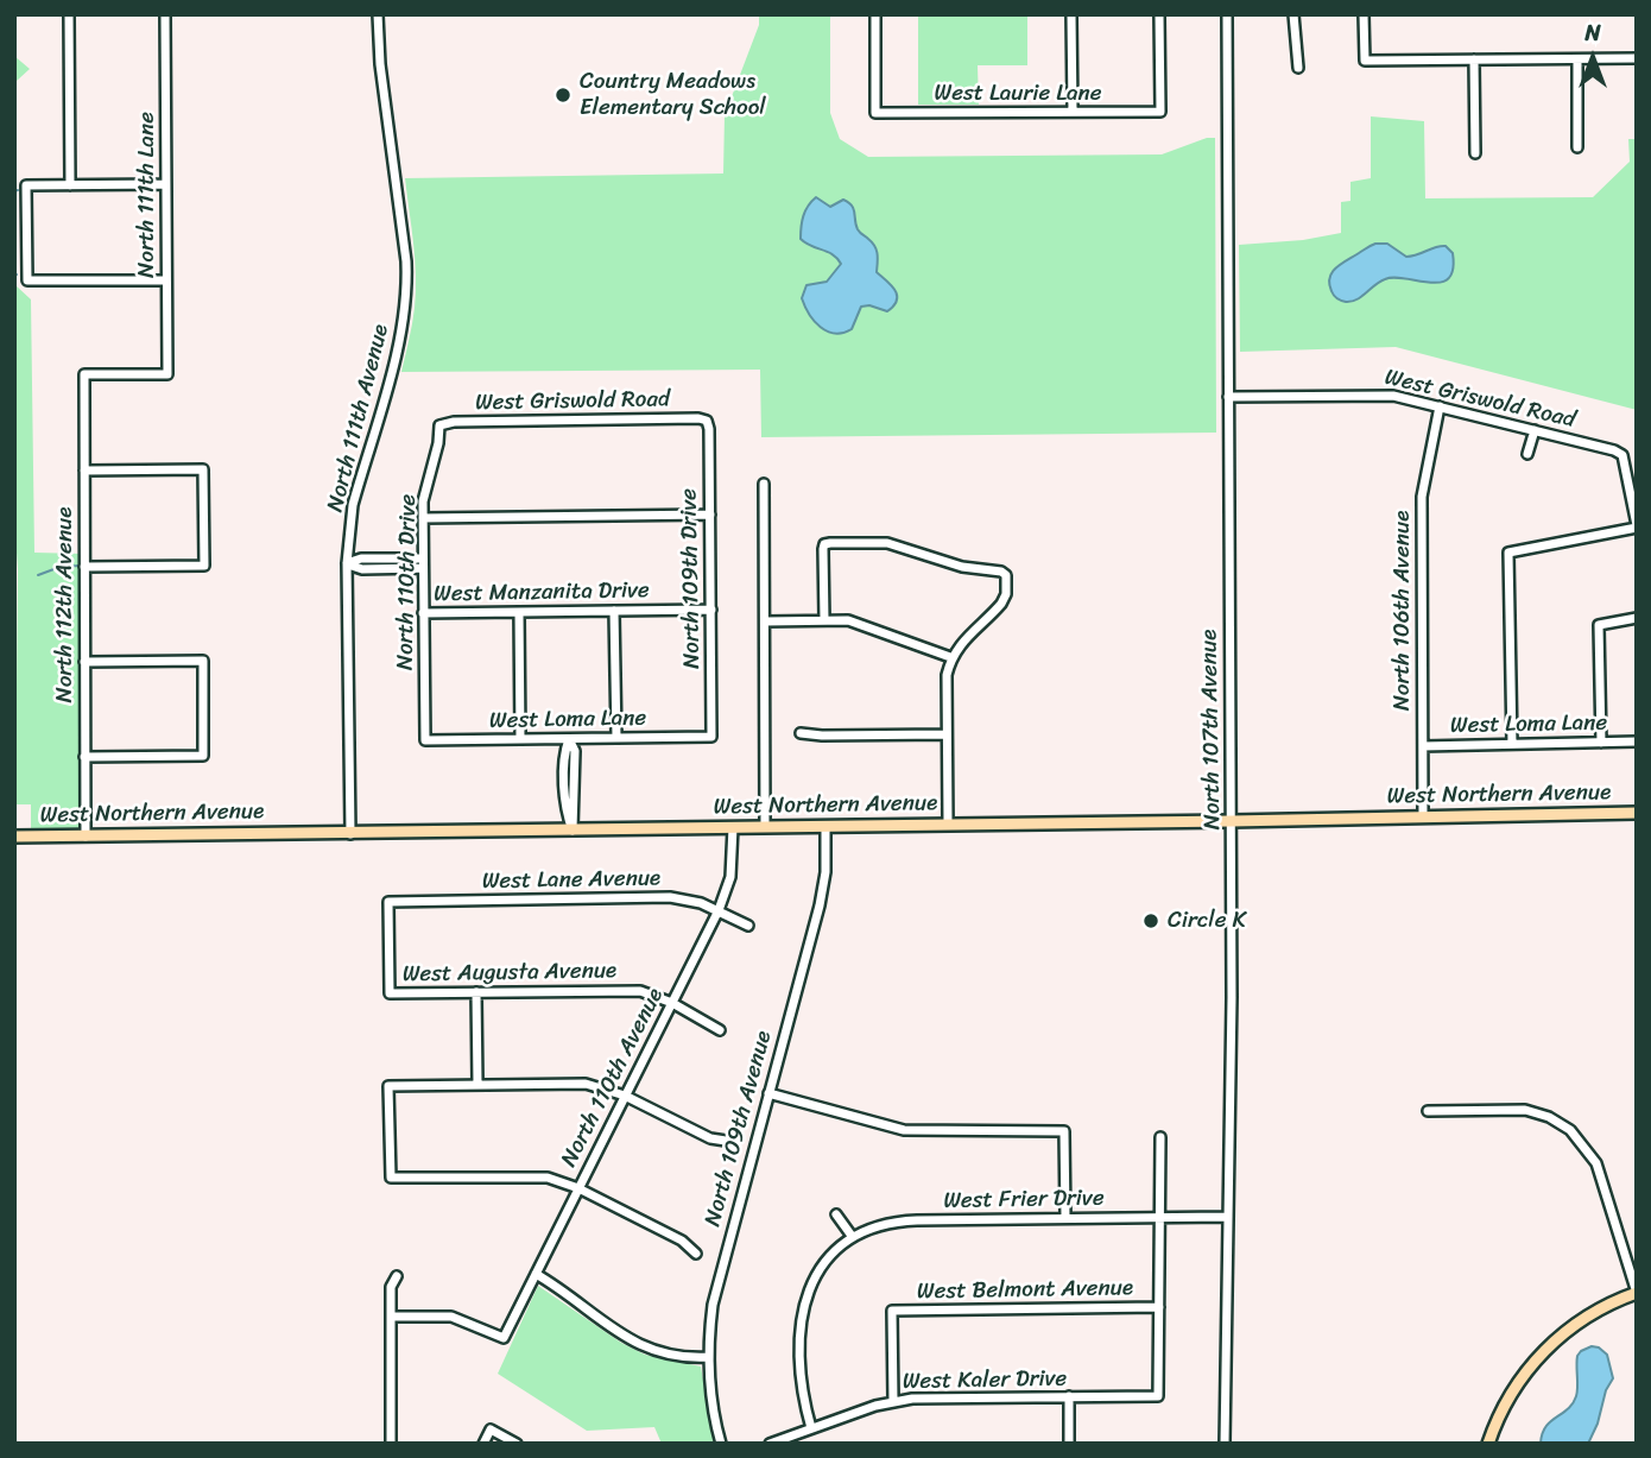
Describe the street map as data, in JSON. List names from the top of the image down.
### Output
{
  "streets": {
    "main road": ["West Northern Avenue"],
    "street": [
      "West Laurie Lane",
      "North 111th Lane",
      "West Griswold Road",
      "North 111th Avenue",
      "North 109th Drive",
      "North 110th Drive",
      "West Manzanita Drive",
      "North 112th Avenue",
      "North 106th Avenue",
      "West Loma Lane",
      "North 107th Avenue",
      "West Lane Avenue",
      "West Augusta Avenue",
      "North 110th Avenue",
      "North 109th Avenue",
      "West Frier Drive",
      "West Belmont Avenue",
      "West Kaler Drive"
    ]
  },
  "crossings": [
    ["North 111th Lane", "North 112th Avenue"],
    ["West Griswold Road", "North 109th Drive"],
    ["West Griswold Road", "North 110th Drive"],
    ["West Griswold Road", "North 106th Avenue"],
    ["West Griswold Road", "North 107th Avenue"],
    ["North 111th Avenue", "West Northern Avenue"],
    ["North 109th Drive", "West Manzanita Drive"],
    ["North 109th Drive", "West Loma Lane"],
    ["North 110th Drive", "West Manzanita Drive"],
    ["North 110th Drive", "West Loma Lane"],
    ["North 112th Avenue", "West Northern Avenue"],
    ["North 106th Avenue", "West Loma Lane"],
    ["North 106th Avenue", "West Northern Avenue"],
    ["North 107th Avenue", "West Northern Avenue"],
    ["North 107th Avenue", "West Frier Drive"],
    ["West Northern Avenue", "North 110th Avenue"],
    ["West Northern Avenue", "North 109th Avenue"],
    ["West Lane Avenue", "West Augusta Avenue"],
    ["West Lane Avenue", "North 110th Avenue"],
    ["West Augusta Avenue", "North 110th Avenue"],
    ["West Belmont Avenue", "West Kaler Drive"]
  ],
  "places": ["Country Meadows Elementary School", "Circle K"],
  "north": "top"
}
